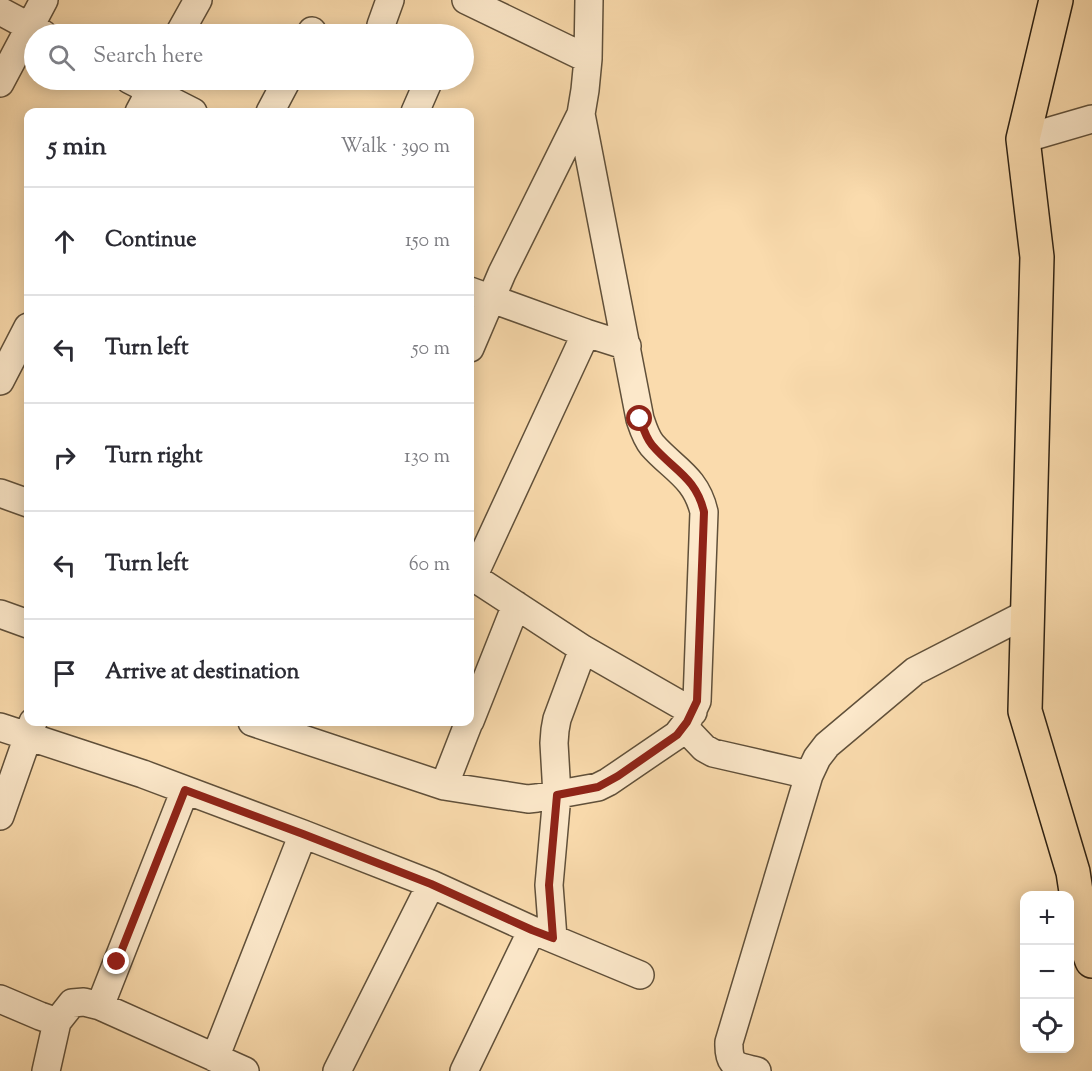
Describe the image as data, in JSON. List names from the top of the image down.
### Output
{
  "page": {
    "search": "Search here",
    "heading": ["5 min", "Walk · 390 m"],
    "list": [
      ["Continue", "150 m"],
      ["Turn left", "50 m"],
      ["Turn right", "130 m"],
      ["Turn left", "60 m"],
      "Arrive at destination"
    ],
    "map_buttons": ["+", "−"]
  }
}
